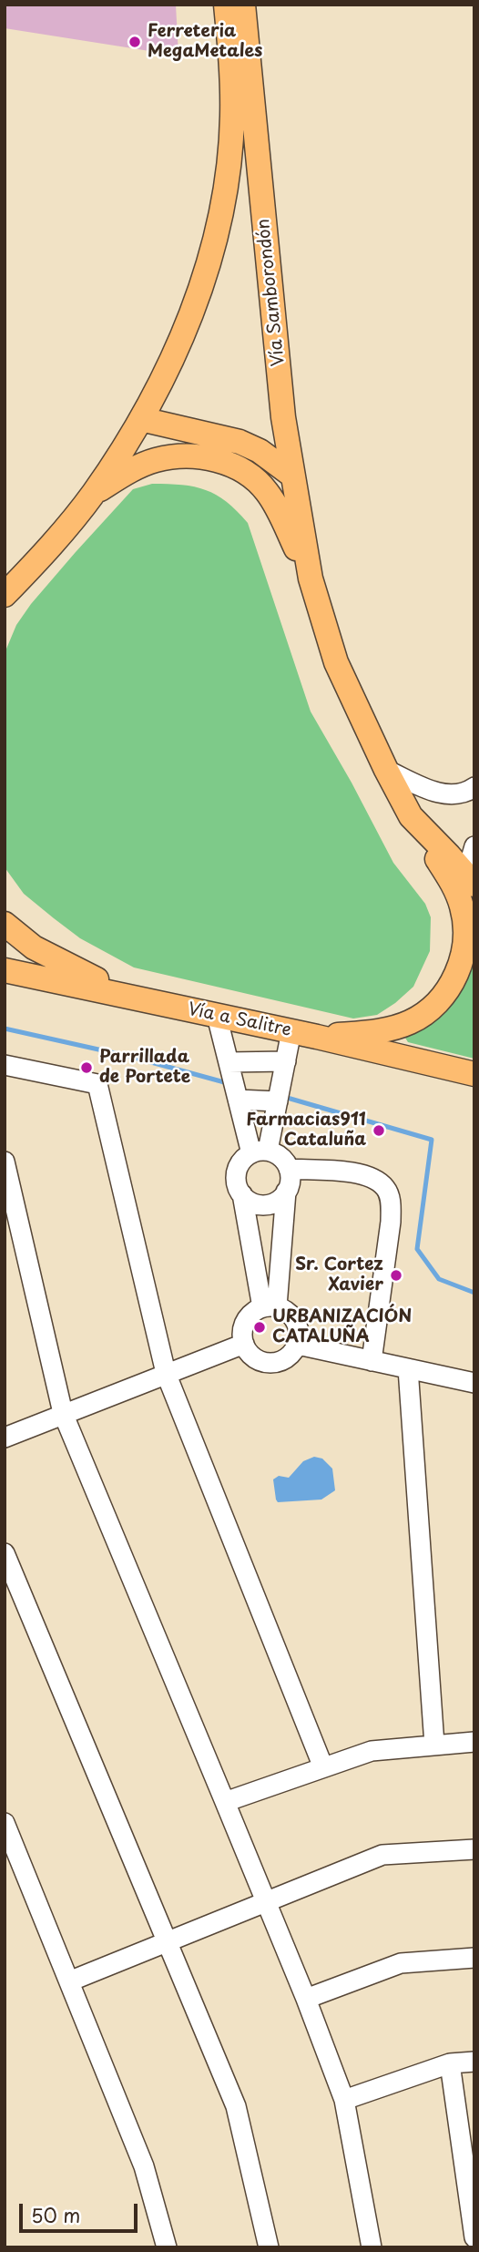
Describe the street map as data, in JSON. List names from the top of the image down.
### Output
{
  "streets": {
    "main road": ["Vía Samborondón", "Vía a Salitre"]
  },
  "places": [
    "Ferreteria MegaMetales",
    "Parrillada de Portete",
    "Farmacias911 Cataluña",
    "Sr. Cortez Xavier",
    "URBANIZACIÓN CATALUÑA"
  ],
  "scale_bar": "50 m"
}
